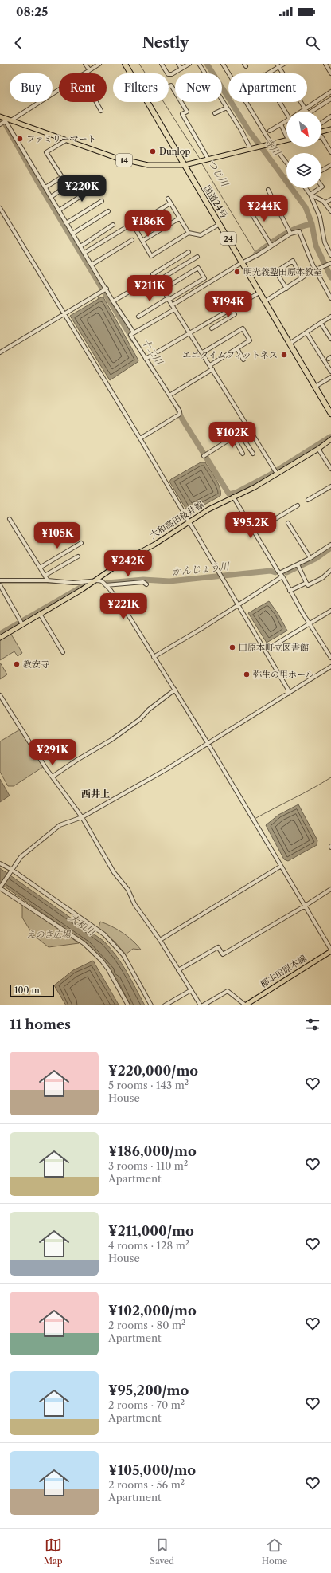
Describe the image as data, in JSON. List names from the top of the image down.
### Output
{
  "streets": {
    "highway": ["国道24号", "24"],
    "main road": ["14", "大和高田桜井線", "柳本田原本線"]
  },
  "crossings": [
    ["14", "国道24号"]
  ],
  "districts": ["西井上"],
  "water": [
    "寺川",
    "つじ川",
    "十二川",
    "かんじょう川",
    "大和川"
  ],
  "parks": ["えのき広場"],
  "places": [
    "ファミリーマート",
    "Dunlop",
    "明光義塾田原本教室",
    "エニタイムフィットネス",
    "田原本町立図書館",
    "教安寺",
    "弥生の里ホール"
  ],
  "scale_bar": "100 m",
  "north": "bottom right",
  "page": {
    "status": "08:25",
    "header": "Nestly",
    "chip": [
      "Buy",
      "Rent",
      "Filters",
      "New",
      "Apartment"
    ],
    "price": [
      "¥220K",
      "¥244K",
      "¥186K",
      "¥211K",
      "¥194K",
      "¥102K",
      "¥95.2K",
      "¥105K",
      "¥242K",
      "¥221K",
      "¥291K"
    ],
    "scale": "100 m",
    "heading": "11 homes",
    "list": [
      {
        "name": "¥220,000/mo",
        "note": "5 rooms · 143 m² · House"
      },
      {
        "name": "¥186,000/mo",
        "note": "3 rooms · 110 m² · Apartment"
      },
      {
        "name": "¥211,000/mo",
        "note": "4 rooms · 128 m² · House"
      },
      {
        "name": "¥102,000/mo",
        "note": "2 rooms · 80 m² · Apartment"
      },
      {
        "name": "¥95,200/mo",
        "note": "2 rooms · 70 m² · Apartment"
      },
      {
        "name": "¥105,000/mo",
        "note": "2 rooms · 56 m² · Apartment"
      }
    ],
    "tabs": ["Map", "Saved", "Home"]
  }
}
